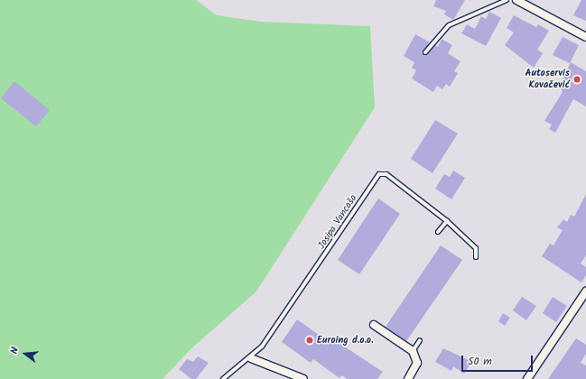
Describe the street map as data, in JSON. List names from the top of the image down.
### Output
{
  "streets": {
    "lane": ["Josipa Vancaša"]
  },
  "places": ["Autoservis Kovačević", "Euroing d.o.o."],
  "scale_bar": "50 m",
  "north": "left"
}
